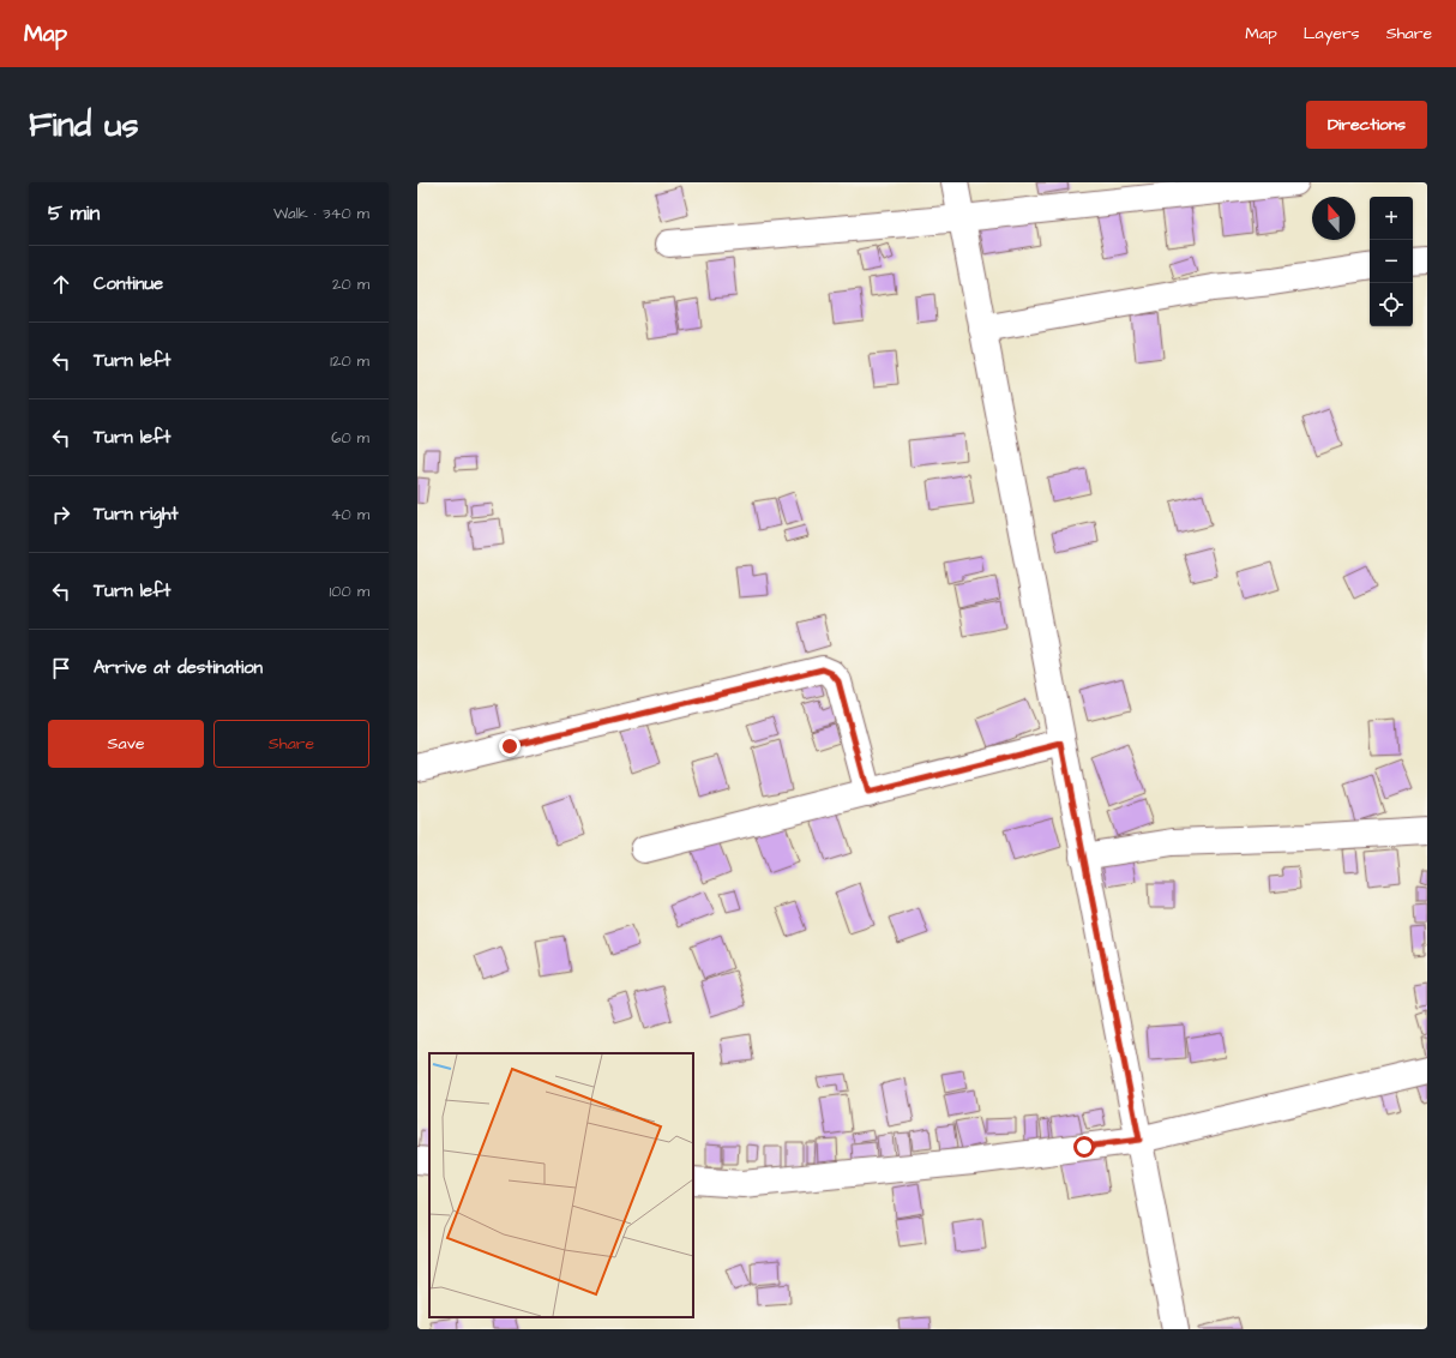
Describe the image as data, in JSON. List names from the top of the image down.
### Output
{
  "north": "top",
  "page": {
    "header": "Map",
    "nav": ["Map", "Layers", "Share"],
    "buttons": [
      "Directions",
      ["Save", "Share"]
    ],
    "title": "Find us",
    "heading": ["5 min", "Walk · 340 m"],
    "map_buttons": ["+", "−"],
    "list": [
      ["Continue", "20 m"],
      ["Turn left", "120 m"],
      ["Turn left", "60 m"],
      ["Turn right", "40 m"],
      ["Turn left", "100 m"],
      "Arrive at destination"
    ]
  }
}
